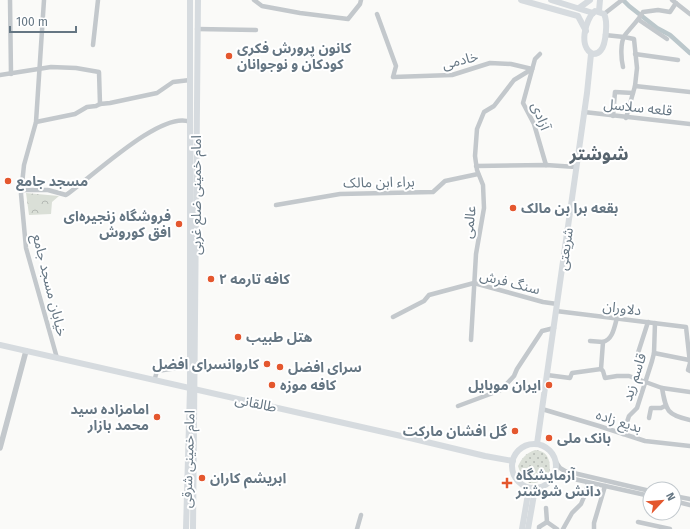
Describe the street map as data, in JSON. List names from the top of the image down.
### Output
{
  "streets": {
    "main road": [
      "امام خمینی ضلع غربی",
      "شریعتی",
      "طالقانی",
      "امام خمینی شرقی"
    ],
    "street": [
      "خادمی",
      "قلعه سلاسل",
      "آزادی",
      "براء ابن مالک",
      "عالمی",
      "سنگ فرش",
      "خیابان مسجد جامع",
      "دلاوران",
      "قاسم زید",
      "بدیع زاده"
    ]
  },
  "crossings": [
    ["خادمی", "آزادی"],
    ["خادمی", "عالمی"],
    ["قلعه سلاسل", "شریعتی"],
    ["آزادی", "عالمی"],
    ["براء ابن مالک", "عالمی"],
    ["امام خمینی ضلع غربی", "طالقانی"],
    ["امام خمینی ضلع غربی", "امام خمینی شرقی"],
    ["عالمی", "سنگ فرش"],
    ["شریعتی", "سنگ فرش"],
    ["شریعتی", "دلاوران"],
    ["شریعتی", "طالقانی"],
    ["شریعتی", "بدیع زاده"],
    ["خیابان مسجد جامع", "طالقانی"],
    ["دلاوران", "قاسم زید"],
    ["قاسم زید", "بدیع زاده"],
    ["طالقانی", "امام خمینی شرقی"]
  ],
  "districts": ["شوشتر"],
  "places": {
    "other": [
      "کانون پرورش فکری کودکان و نوجوانان",
      "مسجد جامع",
      "بقعه برا بن مالک",
      "فروشگاه زنجیره‌ای افق کوروش",
      "کافه تارمه ۲",
      "هتل طبیب",
      "کاروانسرای افضل",
      "سرای افضل",
      "کافه موزه",
      "ایران موبایل",
      "امامزاده سید محمد بازار",
      "گل افشان مارکت",
      "بانک ملی",
      "ابریشم کاران"
    ],
    "health": ["آزمایشگاه دانش شوشتر"]
  },
  "scale_bar": "100 m",
  "north": "top right"
}
